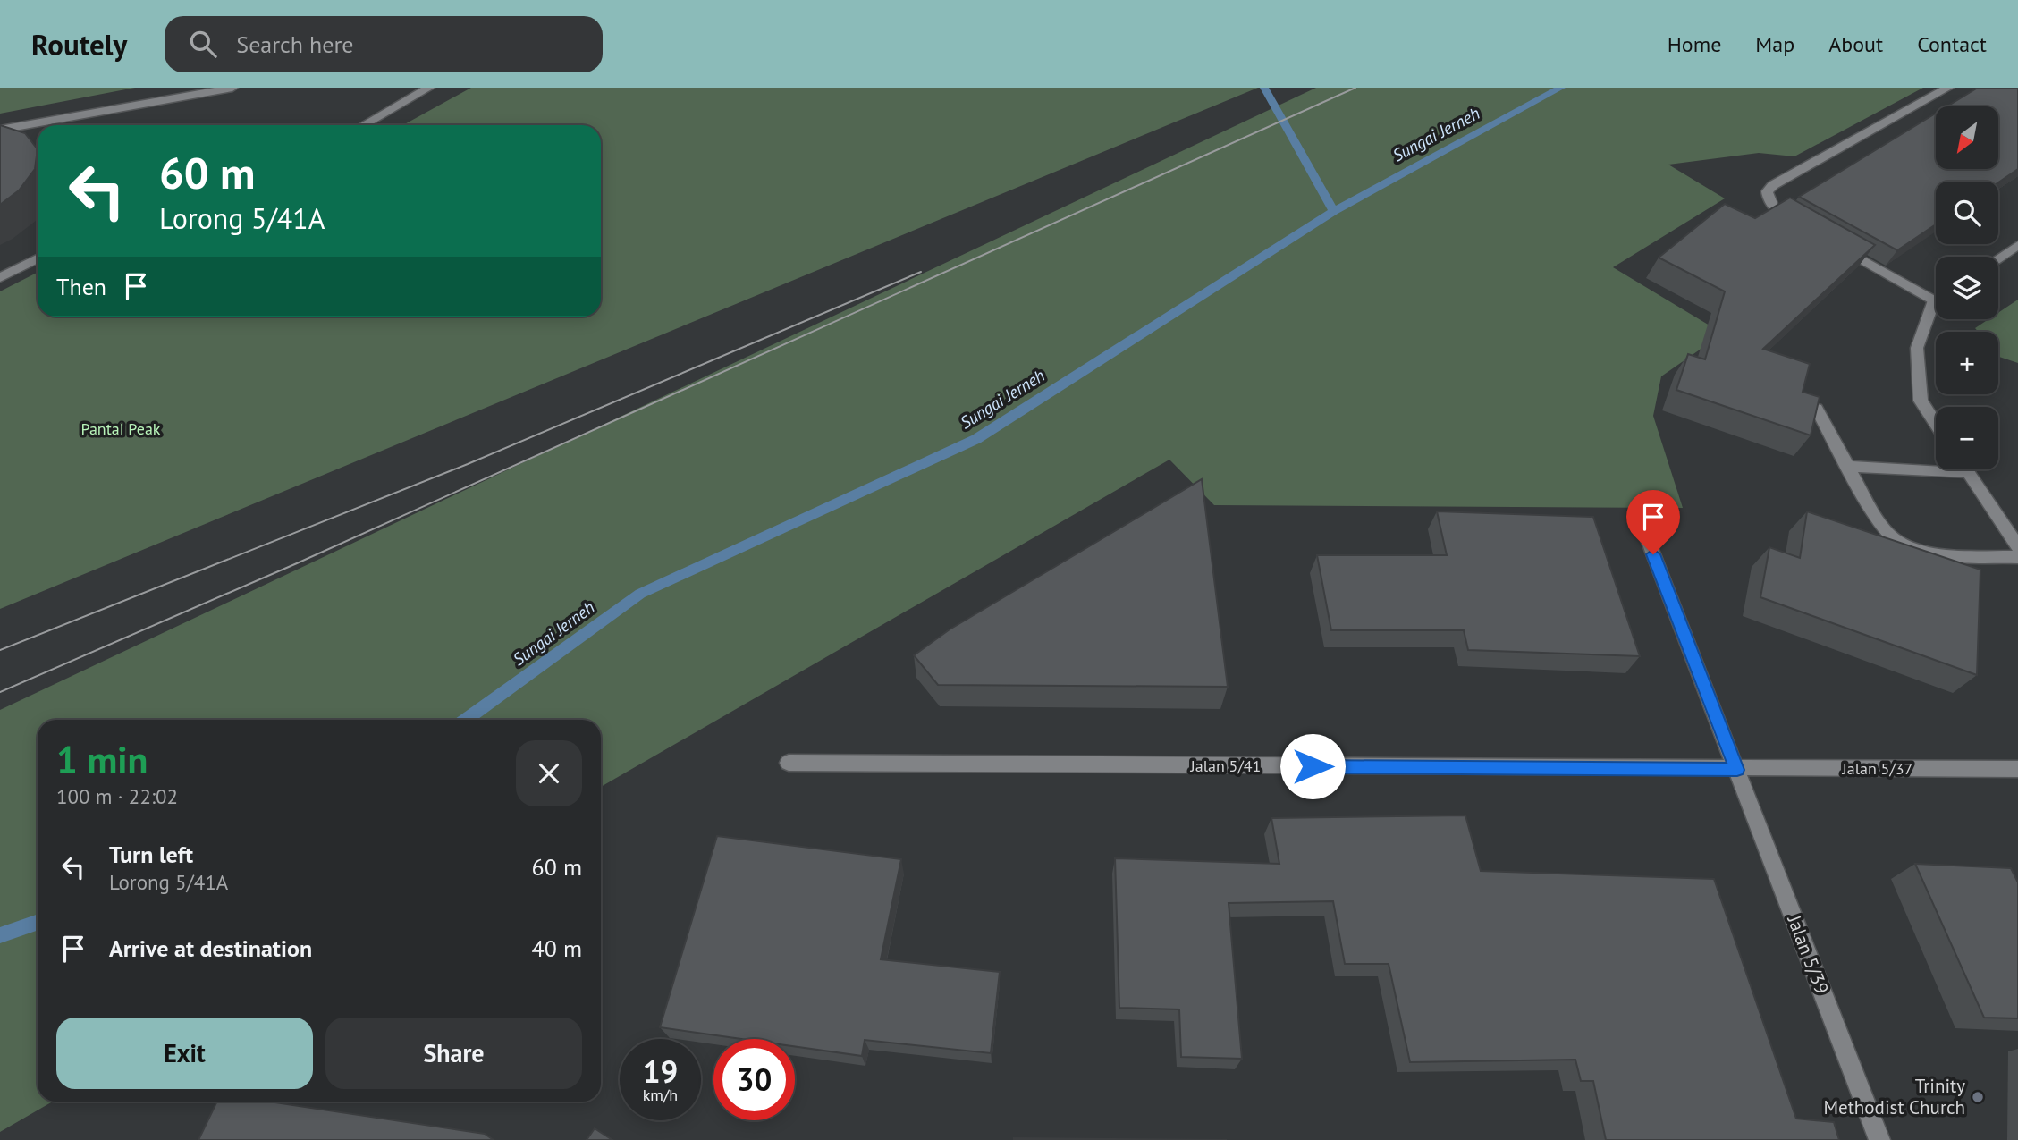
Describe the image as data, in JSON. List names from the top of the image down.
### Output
{
  "streets": {
    "street": ["Jalan 5/41", "Jalan 5/37", "Jalan 5/39"]
  },
  "crossings": [
    ["Jalan 5/41", "Jalan 5/37"],
    ["Jalan 5/41", "Jalan 5/39"],
    ["Jalan 5/37", "Jalan 5/39"]
  ],
  "water": ["Sungai Jerneh"],
  "parks": ["Pantai Peak"],
  "places": ["Trinity Methodist Church"],
  "north": "bottom left",
  "page": {
    "header": "Routely",
    "search": "Search here",
    "nav": [
      "Home",
      "Map",
      "About",
      "Contact"
    ],
    "map_buttons": ["+", "−"],
    "turn": ["60 m", "Lorong 5/41A"],
    "then": "Then",
    "heading": ["1 min", "100 m · 22:02"],
    "list": [
      {
        "name": "Turn left",
        "note": "Lorong 5/41A",
        "value": "60 m"
      },
      {
        "name": "Arrive at destination",
        "value": "40 m"
      }
    ],
    "buttons": ["Exit", "Share"],
    "speed": "19 km/h",
    "limit": "30"
  }
}
